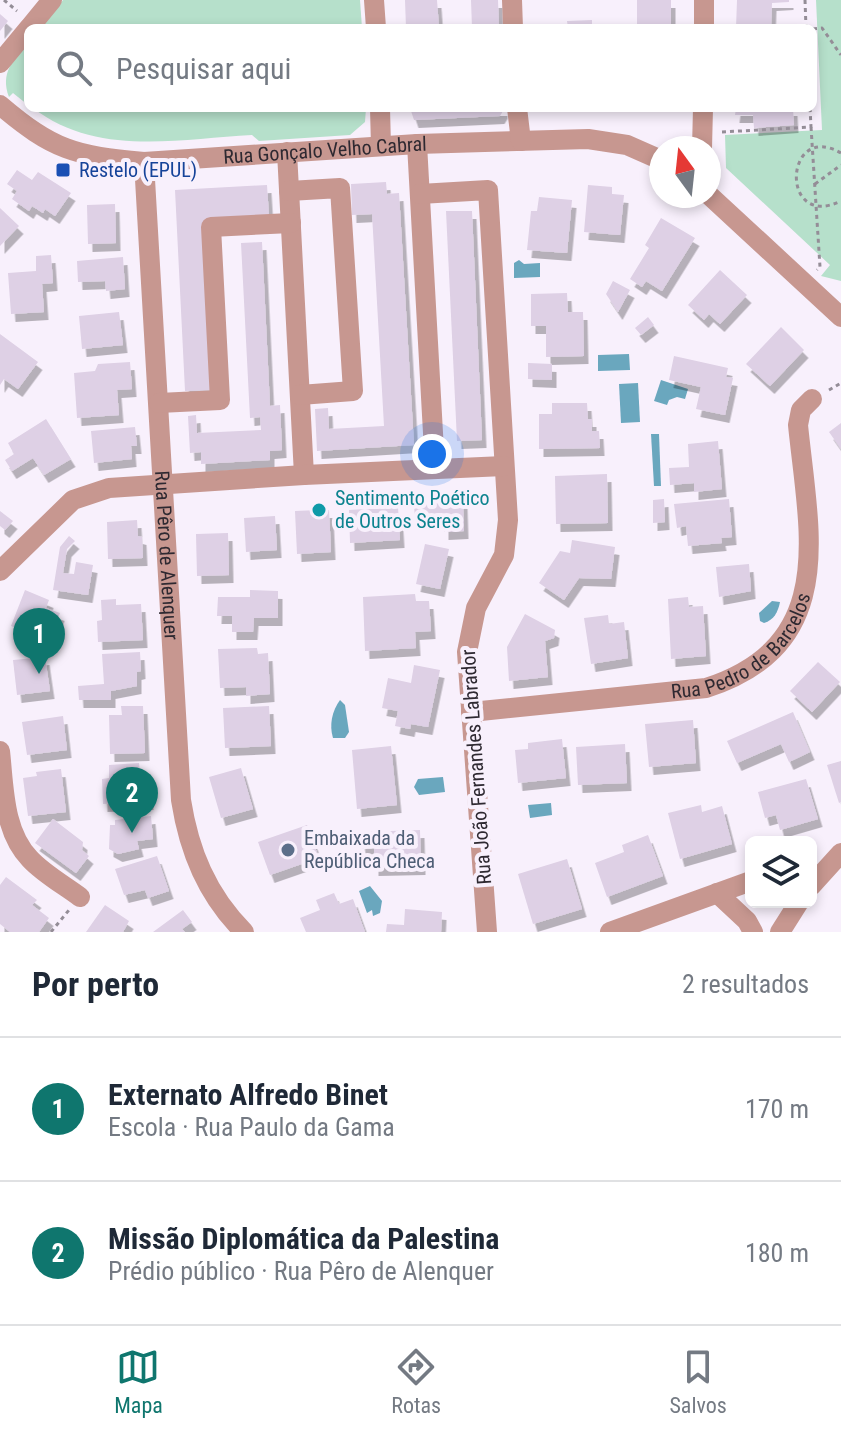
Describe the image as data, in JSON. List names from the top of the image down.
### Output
{
  "streets": {
    "street": [
      "Rua Gonçalo Velho Cabral",
      "Rua Pêro de Alenquer",
      "Rua Pedro de Barcelos",
      "Rua João Fernandes Labrador"
    ]
  },
  "crossings": [
    ["Rua Gonçalo Velho Cabral", "Rua Pêro de Alenquer"],
    ["Rua Pedro de Barcelos", "Rua João Fernandes Labrador"]
  ],
  "places": {
    "transit": ["Restelo (EPUL)"],
    "other": ["Sentimento Poético de Outros Seres", "Embaixada da República Checa"]
  },
  "north": "top",
  "page": {
    "search": "Pesquisar aqui",
    "pins": ["1", "2"],
    "heading": ["Por perto", "2 resultados"],
    "list": [
      {
        "mark": "1",
        "name": "Externato Alfredo Binet",
        "note": "Escola · Rua Paulo da Gama",
        "value": "170 m"
      },
      {
        "mark": "2",
        "name": "Missão Diplomática da Palestina",
        "note": "Prédio público · Rua Pêro de Alenquer",
        "value": "180 m"
      }
    ],
    "nav": ["Mapa", "Rotas", "Salvos"]
  }
}
